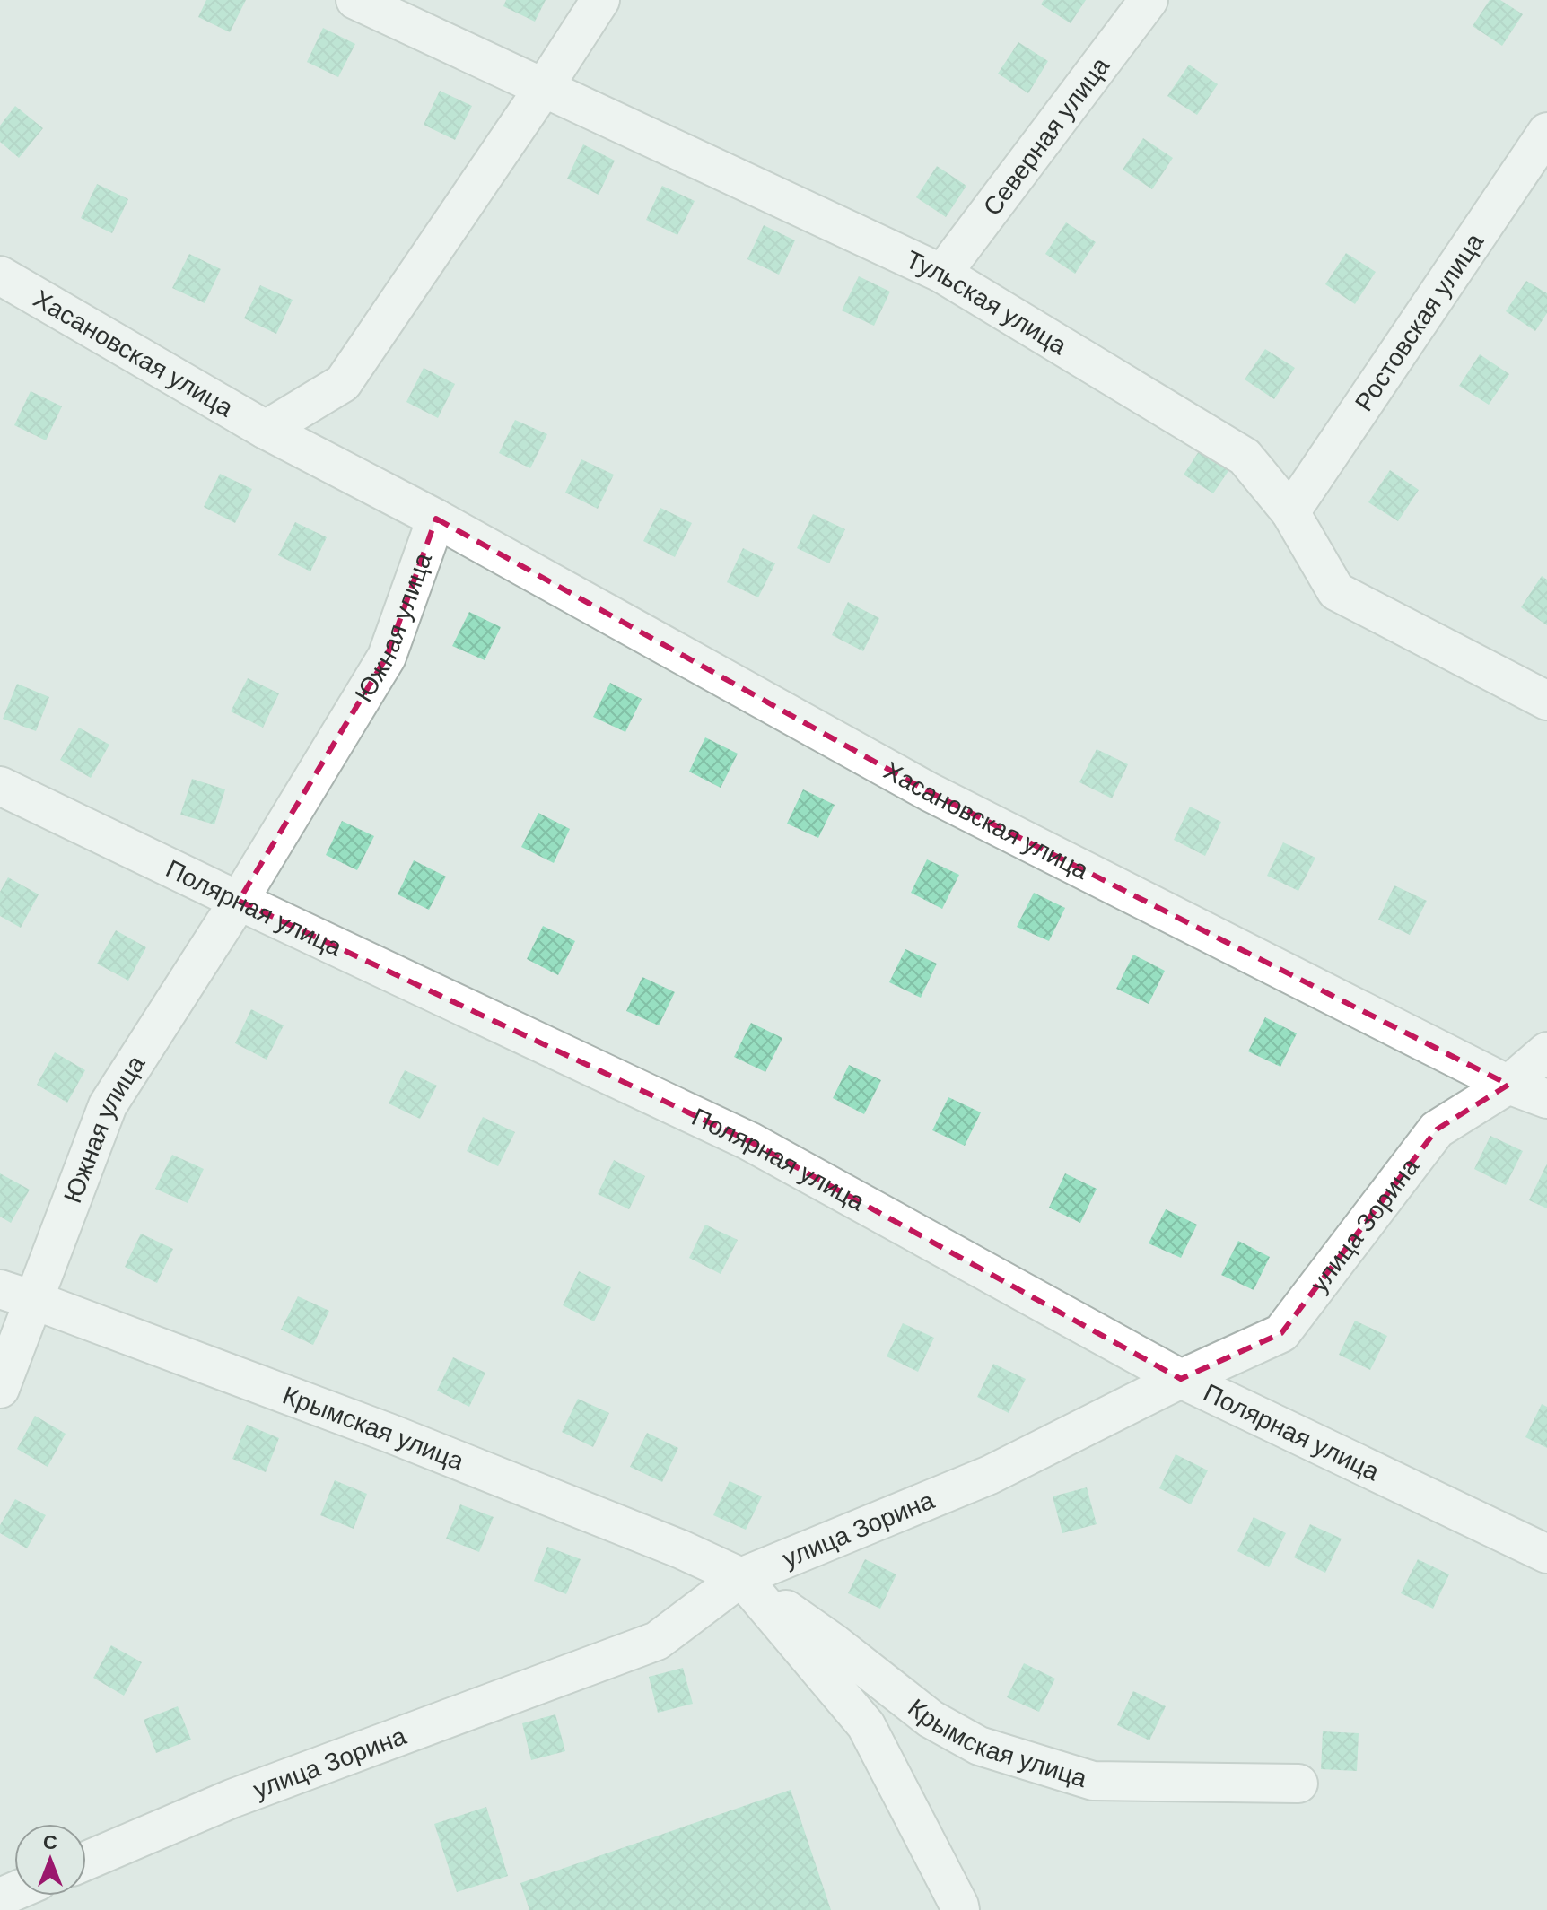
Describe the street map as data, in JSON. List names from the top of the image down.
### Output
{
  "streets": {
    "street": [
      "Северная улица",
      "Тульская улица",
      "Ростовская улица",
      "Хасановская улица",
      "Южная улица",
      "Полярная улица",
      "улица Зорина",
      "Крымская улица"
    ]
  },
  "crossings": [
    ["Северная улица", "Тульская улица"],
    ["Тульская улица", "Ростовская улица"],
    ["Хасановская улица", "Южная улица"],
    ["Хасановская улица", "улица Зорина"],
    ["Южная улица", "Полярная улица"],
    ["Южная улица", "Крымская улица"],
    ["Полярная улица", "улица Зорина"],
    ["улица Зорина", "Крымская улица"]
  ],
  "north": "top"
}
